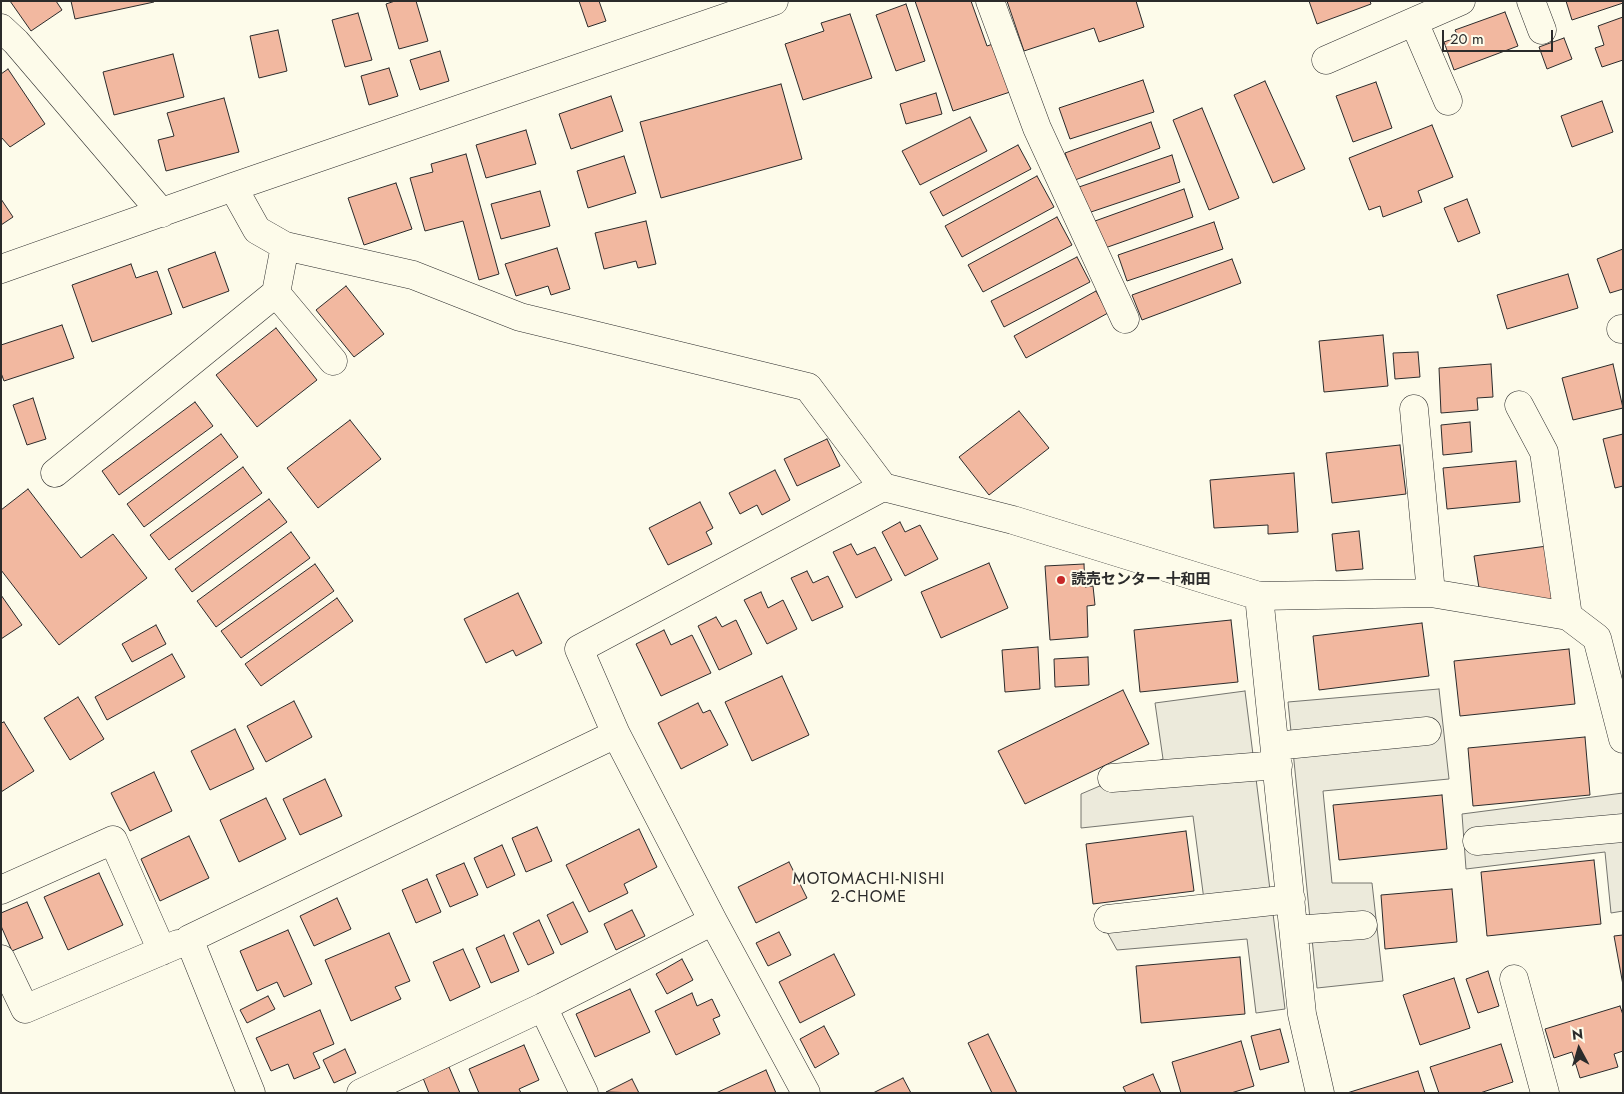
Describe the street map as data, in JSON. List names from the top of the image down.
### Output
{
  "districts": ["MOTOMACHI-NISHI 2-CHOME"],
  "places": ["読売センター 十和田"],
  "scale_bar": "20 m",
  "north": "top"
}
